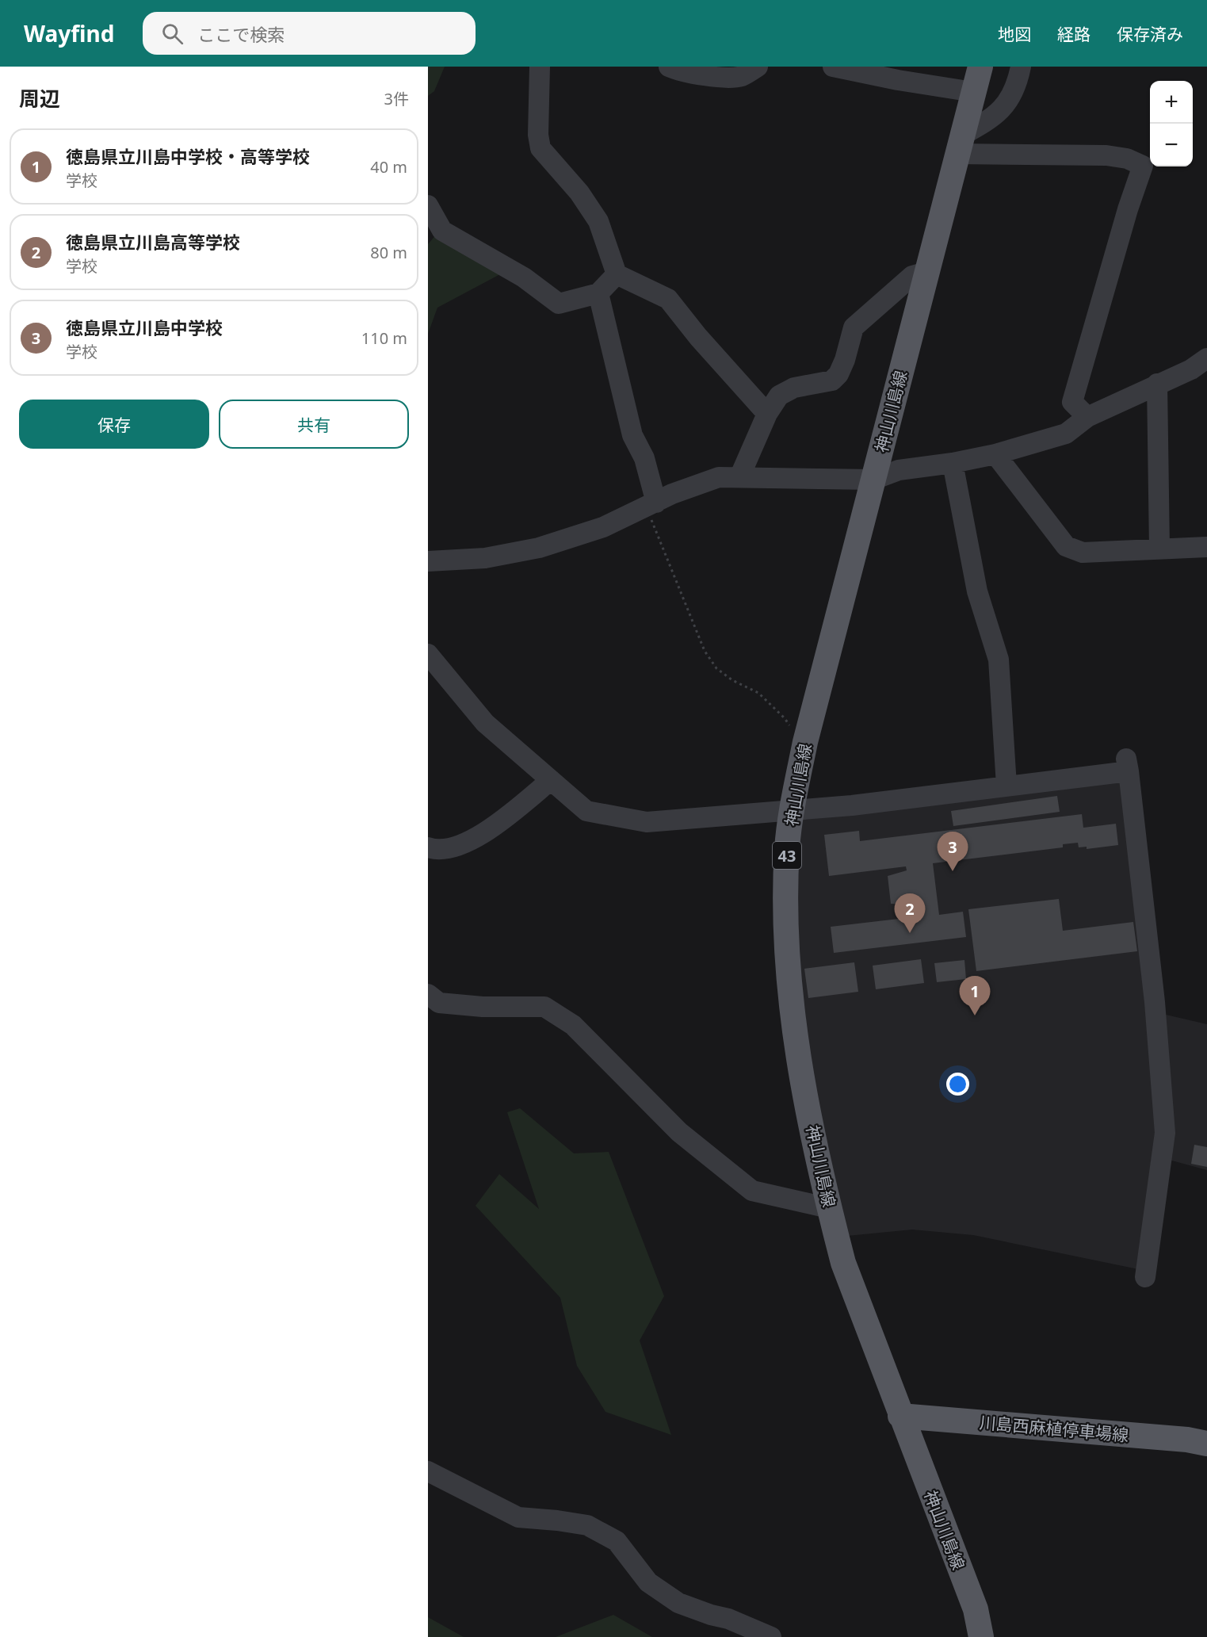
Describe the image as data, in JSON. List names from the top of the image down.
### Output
{
  "streets": {
    "main road": ["神山川島線", "43", "川島西麻植停車場線"]
  },
  "crossings": [
    ["神山川島線", "川島西麻植停車場線"]
  ],
  "page": {
    "header": "Wayfind",
    "search": "ここで検索",
    "nav": ["地図", "経路", "保存済み"],
    "heading": ["周辺", "3件"],
    "map_buttons": ["+", "−"],
    "list": [
      {
        "mark": "1",
        "name": "徳島県立川島中学校・高等学校",
        "note": "学校",
        "value": "40 m"
      },
      {
        "mark": "2",
        "name": "徳島県立川島高等学校",
        "note": "学校",
        "value": "80 m"
      },
      {
        "mark": "3",
        "name": "徳島県立川島中学校",
        "note": "学校",
        "value": "110 m"
      }
    ],
    "buttons": ["保存", "共有"],
    "pins": ["3", "2", "1"]
  }
}
